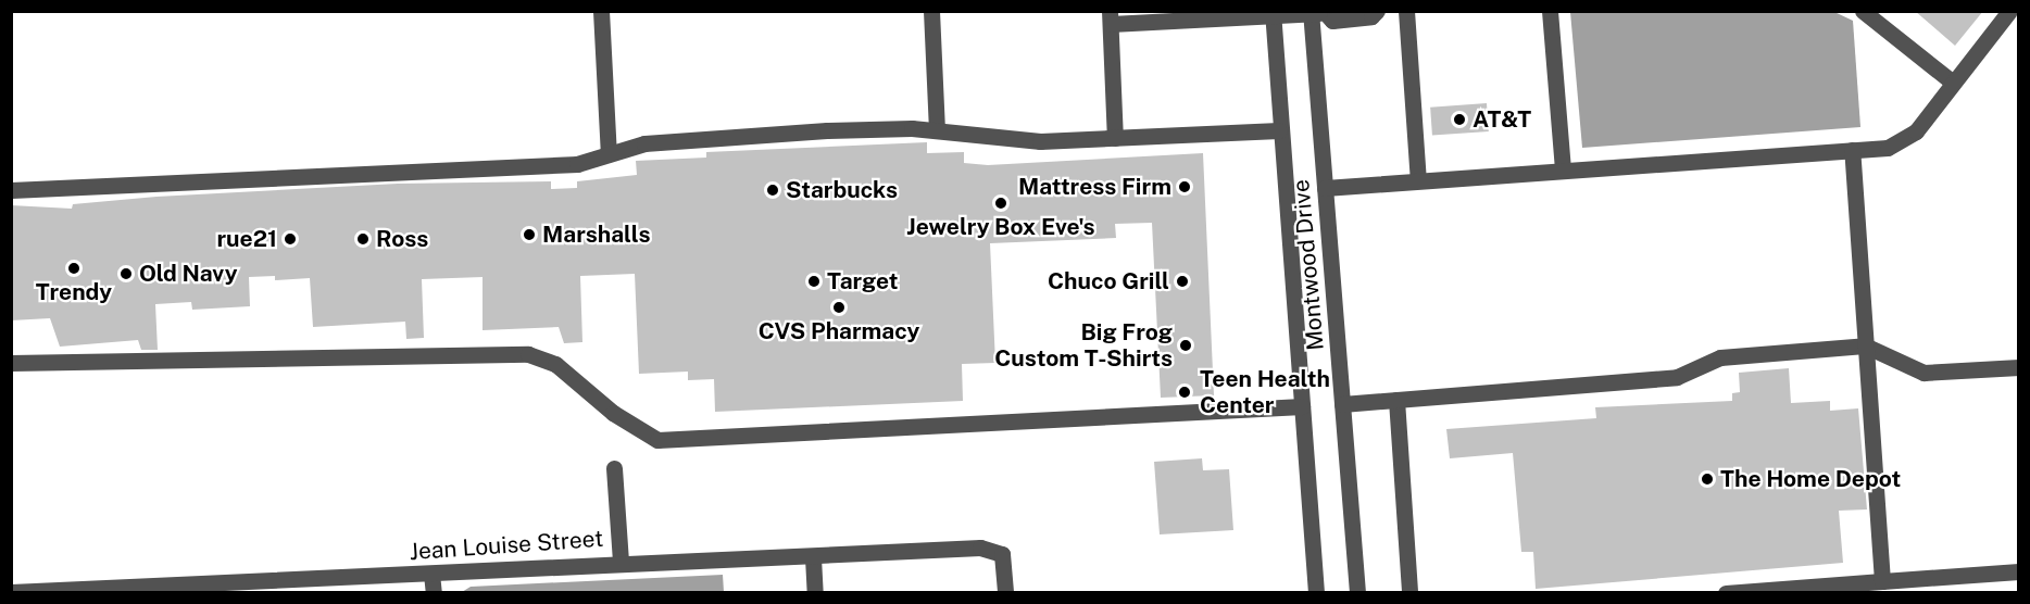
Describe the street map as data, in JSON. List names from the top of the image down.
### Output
{
  "streets": {
    "street": ["Montwood Drive", "Jean Louise Street"]
  },
  "places": [
    "AT&T",
    "Mattress Firm",
    "Starbucks",
    "Jewelry Box Eve's",
    "Marshalls",
    "rue21",
    "Ross",
    "Trendy",
    "Old Navy",
    "Target",
    "Chuco Grill",
    "CVS Pharmacy",
    "Big Frog Custom T-Shirts",
    "Teen Health Center",
    "The Home Depot"
  ]
}
